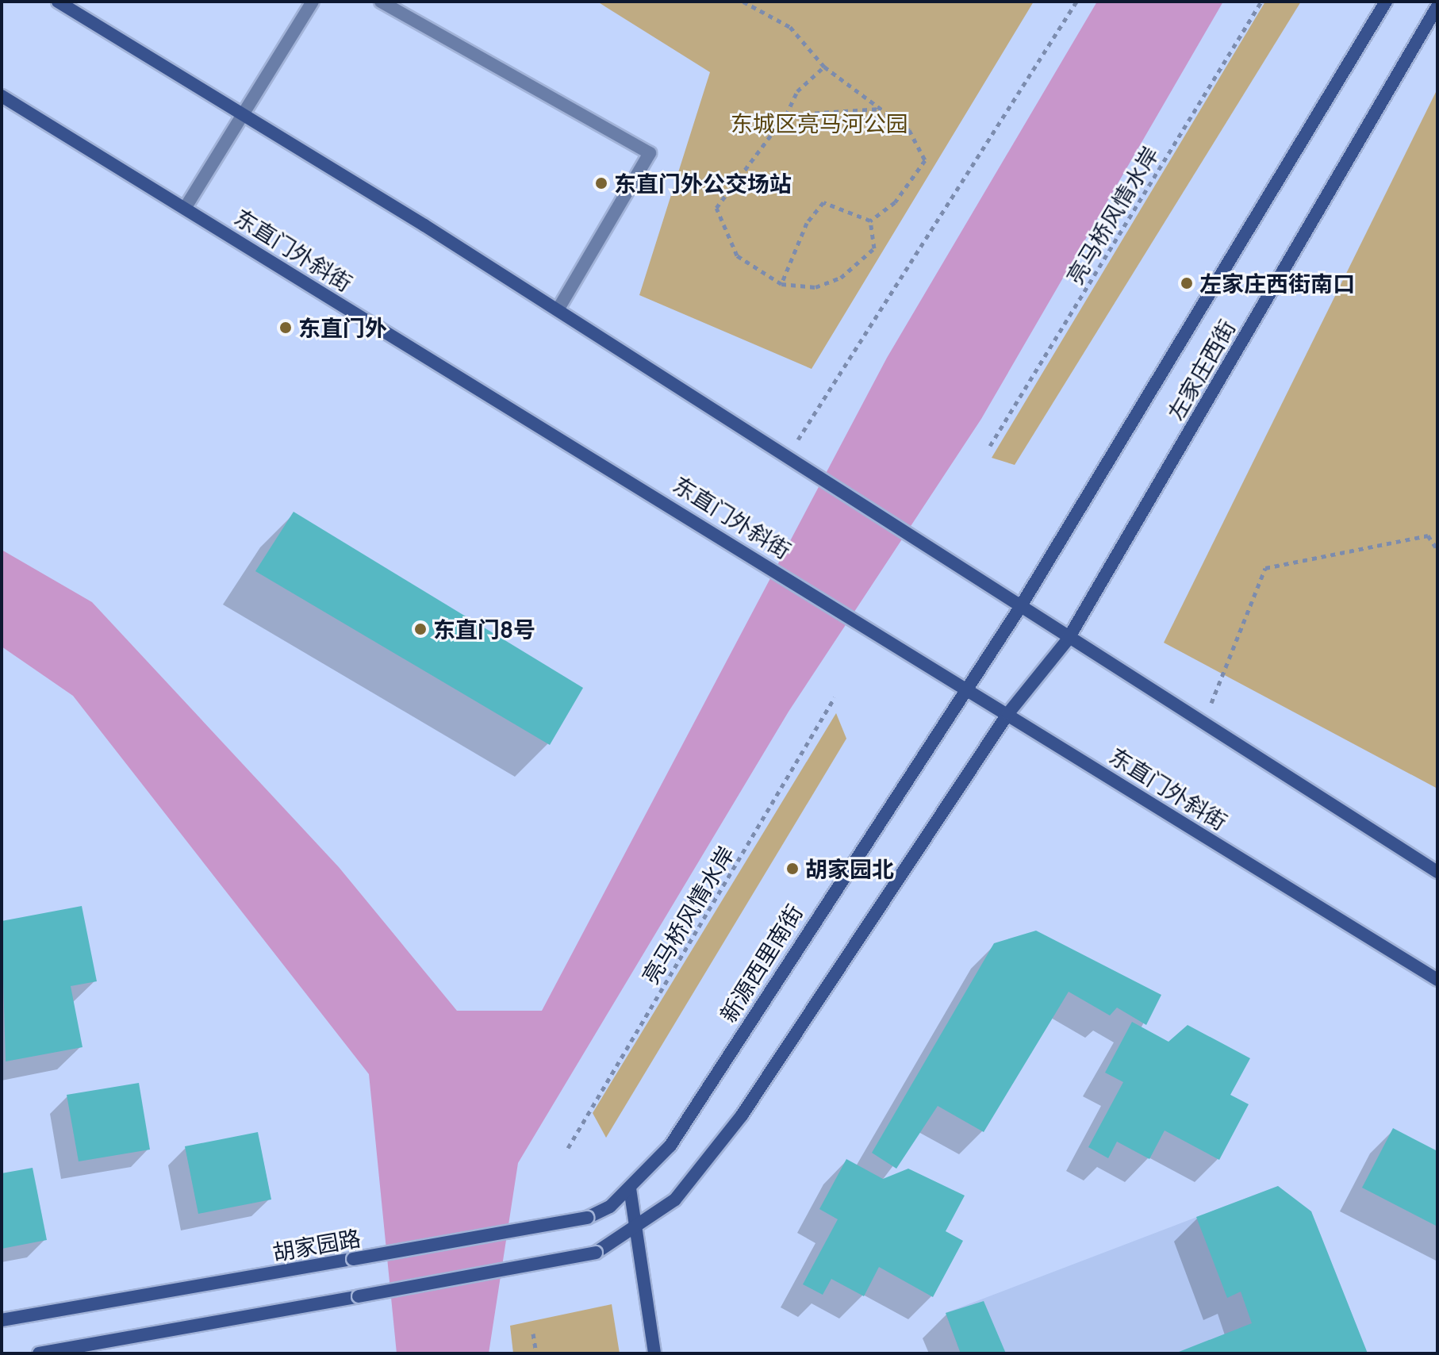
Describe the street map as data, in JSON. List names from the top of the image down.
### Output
{
  "streets": {
    "main road": [
      "东直门外斜街",
      "左家庄西街",
      "新源西里南街",
      "胡家园路"
    ],
    "path": ["亮马桥风情水岸"]
  },
  "crossings": [
    ["东直门外斜街", "左家庄西街"],
    ["东直门外斜街", "新源西里南街"],
    ["左家庄西街", "新源西里南街"],
    ["新源西里南街", "胡家园路"]
  ],
  "parks": ["东城区亮马河公园"],
  "places": [
    "东直门外公交场站",
    "左家庄西街南口",
    "东直门外",
    "东直门8号",
    "胡家园北"
  ]
}
